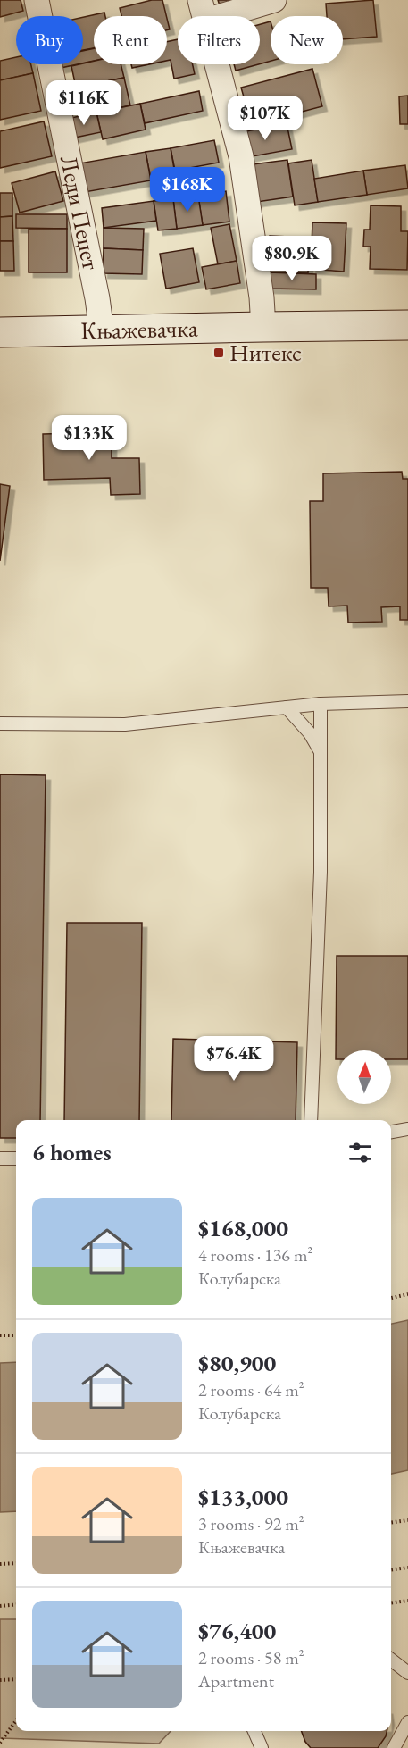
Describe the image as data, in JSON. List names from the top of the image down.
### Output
{
  "streets": {
    "main road": ["Књажевачка"],
    "street": ["Леди Пеџет"]
  },
  "crossings": [
    ["Леди Пеџет", "Књажевачка"]
  ],
  "places": {
    "transit": ["Нитекс"]
  },
  "north": "top",
  "page": {
    "chip": [
      "Buy",
      "Rent",
      "Filters",
      "New"
    ],
    "price": [
      "$116K",
      "$107K",
      "$168K",
      "$80.9K",
      "$133K",
      "$76.4K"
    ],
    "heading": "6 homes",
    "list": [
      {
        "name": "$168,000",
        "note": "4 rooms · 136 m² · Колубарска"
      },
      {
        "name": "$80,900",
        "note": "2 rooms · 64 m² · Колубарска"
      },
      {
        "name": "$133,000",
        "note": "3 rooms · 92 m² · Књажевачка"
      },
      {
        "name": "$76,400",
        "note": "2 rooms · 58 m² · Apartment"
      }
    ]
  }
}
